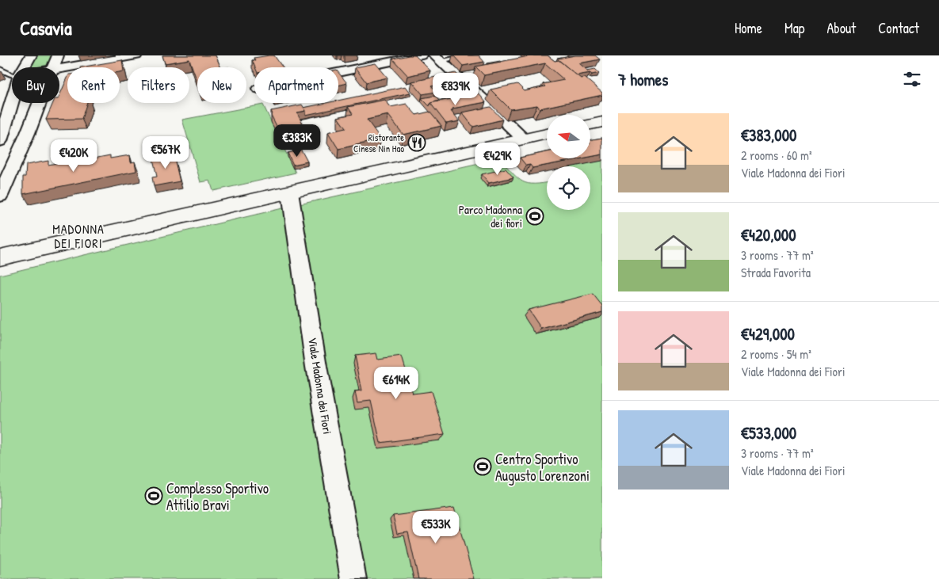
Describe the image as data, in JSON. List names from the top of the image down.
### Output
{
  "streets": {
    "street": ["Viale Madonna dei Fiori"]
  },
  "districts": ["MADONNA DEI FIORI"],
  "places": {
    "restaurant": ["Ristorante Cinese Nin Hao"],
    "sports": ["Parco Madonna dei fiori", "Centro Sportivo Augusto Lorenzoni", "Complesso Sportivo Attilio Bravi"]
  },
  "north": "left",
  "page": {
    "header": "Casavia",
    "nav": [
      "Home",
      "Map",
      "About",
      "Contact"
    ],
    "heading": "7 homes",
    "chip": [
      "Buy",
      "Rent",
      "Filters",
      "New",
      "Apartment"
    ],
    "price": [
      "€839K",
      "€383K",
      "€567K",
      "€420K",
      "€429K",
      "€614K",
      "€533K"
    ],
    "list": [
      {
        "name": "€383,000",
        "note": "2 rooms · 60 m² · Viale Madonna dei Fiori"
      },
      {
        "name": "€420,000",
        "note": "3 rooms · 77 m² · Strada Favorita"
      },
      {
        "name": "€429,000",
        "note": "2 rooms · 54 m² · Viale Madonna dei Fiori"
      },
      {
        "name": "€533,000",
        "note": "3 rooms · 77 m² · Viale Madonna dei Fiori"
      }
    ]
  }
}
